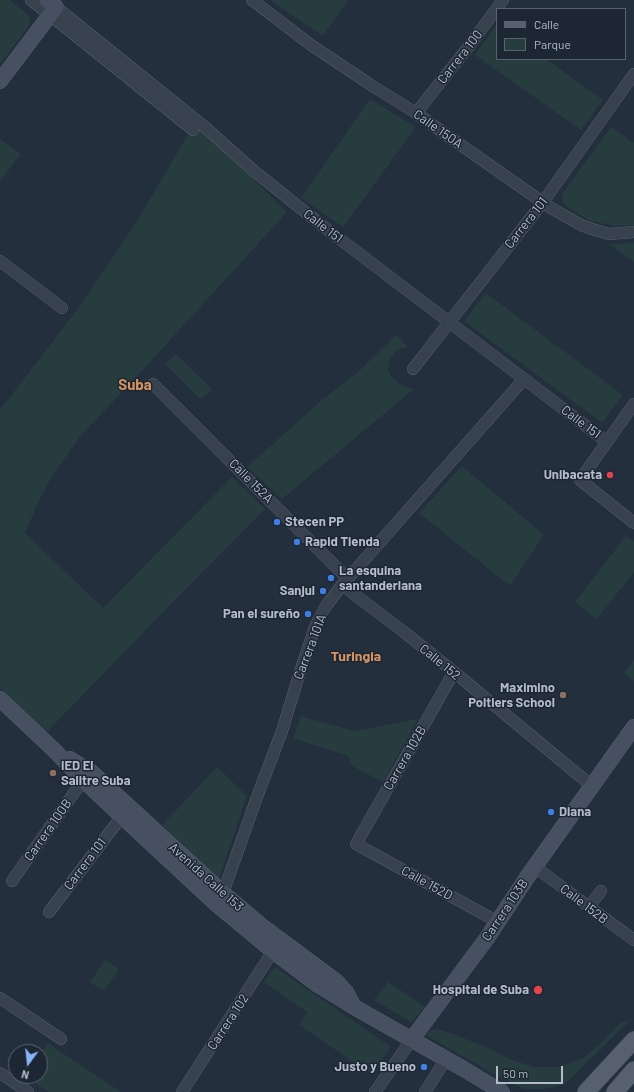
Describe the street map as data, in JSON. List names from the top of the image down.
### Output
{
  "streets": {
    "main road": ["Avenida Calle 153", "Carrera 103B"],
    "street": [
      "Carrera 100",
      "Calle 150A",
      "Carrera 101",
      "Calle 151",
      "Calle 152A",
      "Carrera 101A",
      "Calle 152",
      "Carrera 102B",
      "Carrera 100B",
      "Calle 152D",
      "Calle 152B",
      "Carrera 102"
    ]
  },
  "crossings": [
    ["Carrera 100", "Calle 150A"],
    ["Calle 150A", "Carrera 101"],
    ["Carrera 101", "Calle 151"],
    ["Carrera 101", "Avenida Calle 153"],
    ["Calle 151", "Carrera 101A"],
    ["Calle 152A", "Carrera 101A"],
    ["Calle 152A", "Calle 152"],
    ["Carrera 101A", "Calle 152"],
    ["Carrera 101A", "Avenida Calle 153"],
    ["Calle 152", "Carrera 102B"],
    ["Calle 152", "Carrera 103B"],
    ["Carrera 102B", "Calle 152D"],
    ["Carrera 100B", "Avenida Calle 153"],
    ["Avenida Calle 153", "Carrera 103B"],
    ["Avenida Calle 153", "Carrera 102"],
    ["Calle 152D", "Carrera 103B"],
    ["Calle 152B", "Carrera 103B"]
  ],
  "districts": ["Suba", "Turingia"],
  "places": [
    "Unibacata",
    "Stecen PP",
    "Rapid Tienda",
    "La esquina santanderiana",
    "Sanjul",
    "Pan el sureño",
    "Maximino Poitiers School",
    "IED El Salitre Suba",
    "Diana",
    "Hospital de Suba",
    "Justo y Bueno"
  ],
  "legend": ["Calle", "Parque"],
  "scale_bar": "50 m",
  "north": "bottom"
}
